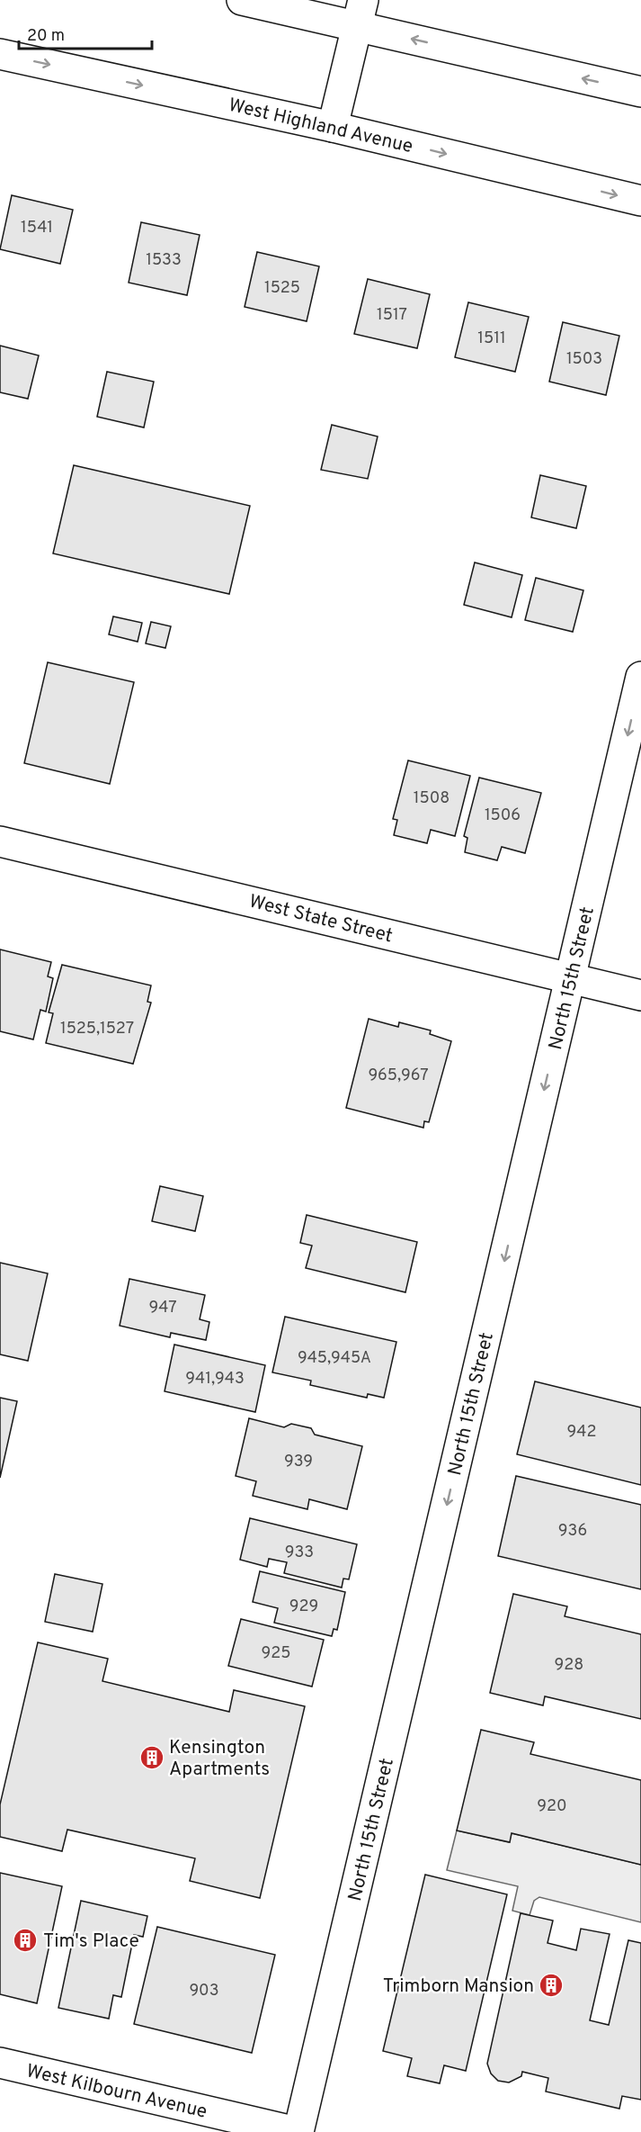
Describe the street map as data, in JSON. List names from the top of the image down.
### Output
{
  "streets": {
    "street": [
      "West Highland Avenue",
      "West State Street",
      "North 15th Street",
      "West Kilbourn Avenue"
    ]
  },
  "crossings": [
    ["West State Street", "North 15th Street"],
    ["North 15th Street", "West Kilbourn Avenue"]
  ],
  "one_way": ["North 15th Street"],
  "places": {
    "building": ["Kensington Apartments", "Tim's Place", "Trimborn Mansion"]
  },
  "house_numbers": [
    "1541",
    "1533",
    "1525",
    "1517",
    "1511",
    "1503",
    "1508",
    "1506",
    "1525,1527",
    "965,967",
    "947",
    "945,945A",
    "941,943",
    "942",
    "939",
    "936",
    "933",
    "929",
    "925",
    "928",
    "920",
    "903"
  ],
  "scale_bar": "20 m"
}
